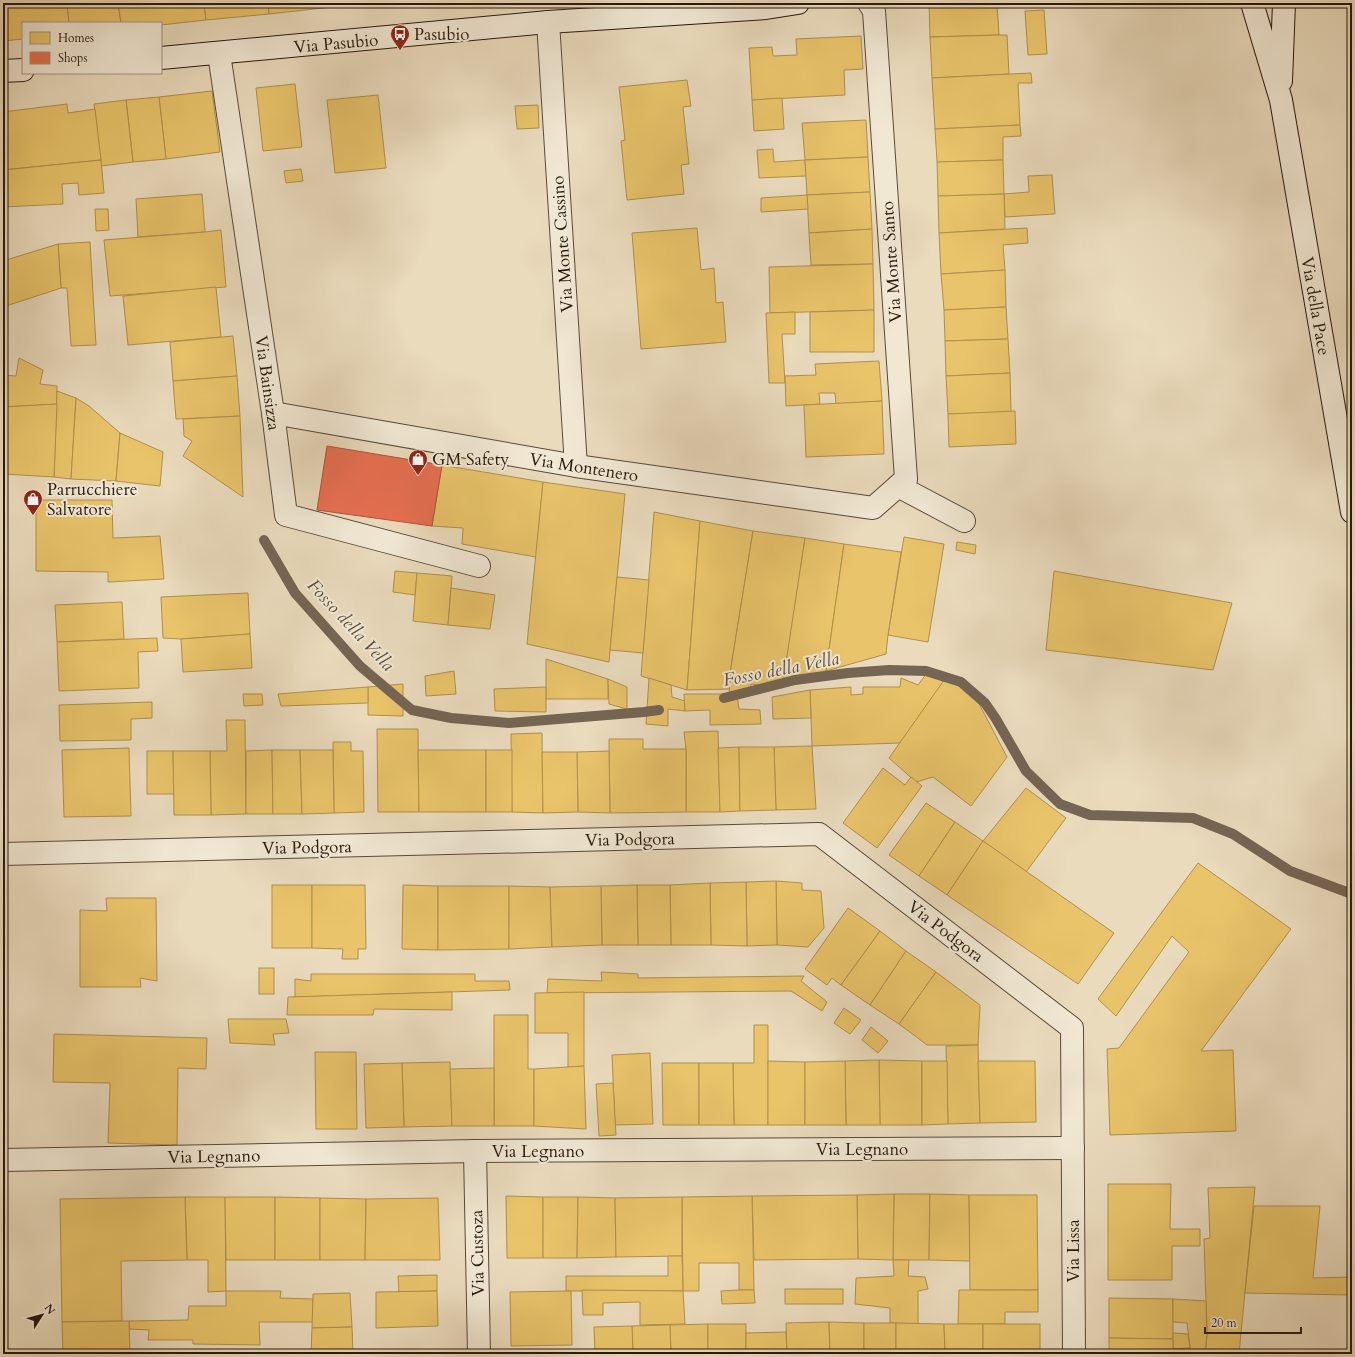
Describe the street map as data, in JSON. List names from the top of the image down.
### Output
{
  "streets": {
    "street": [
      "Via Pasubio",
      "Via Monte Cassino",
      "Via Monte Santo",
      "Via della Pace",
      "Via Bainsizza",
      "Via Montenero",
      "Via Podgora",
      "Via Legnano",
      "Via Lissa",
      "Via Custoza"
    ]
  },
  "crossings": [
    ["Via Pasubio", "Via Monte Cassino"],
    ["Via Pasubio", "Via Bainsizza"],
    ["Via Monte Cassino", "Via Montenero"],
    ["Via Monte Santo", "Via Montenero"],
    ["Via Bainsizza", "Via Montenero"],
    ["Via Podgora", "Via Legnano"],
    ["Via Podgora", "Via Lissa"],
    ["Via Legnano", "Via Lissa"],
    ["Via Legnano", "Via Custoza"]
  ],
  "water": ["Fosso della Vella"],
  "places": {
    "bus stop": ["Pasubio"],
    "shop": ["GM Safety", "Parrucchiere Salvatore"]
  },
  "legend": ["Homes", "Shops"],
  "scale_bar": "20 m",
  "north": "top right"
}
